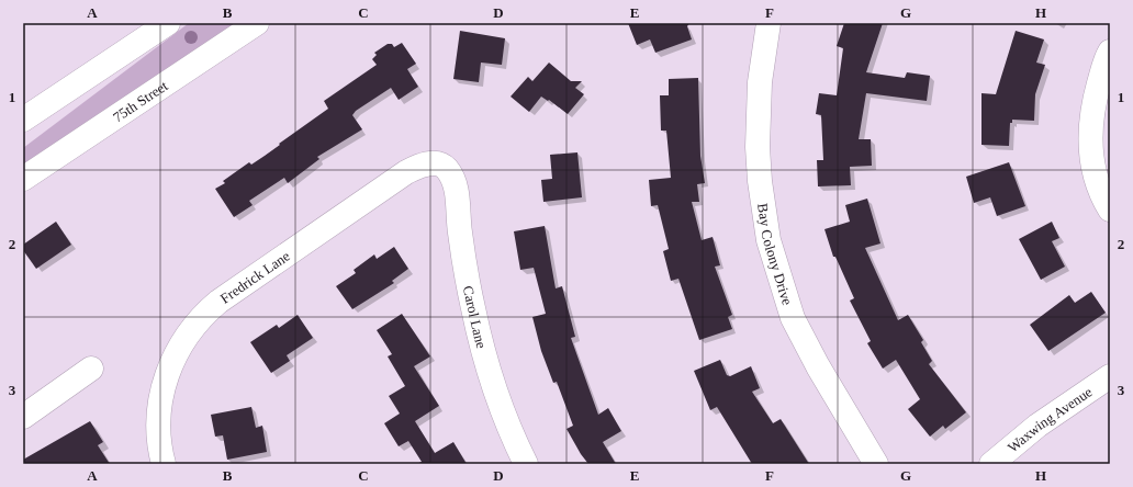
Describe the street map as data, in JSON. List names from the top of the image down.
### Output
{
  "streets": {
    "street": [
      "75th Street",
      "Bay Colony Drive",
      "Fredrick Lane",
      "Carol Lane",
      "Waxwing Avenue"
    ]
  },
  "crossings": [
    ["Fredrick Lane", "Carol Lane"]
  ],
  "grid": {
    "columns": [
      "A",
      "B",
      "C",
      "D",
      "E",
      "F",
      "G",
      "H"
    ],
    "rows": ["1", "2", "3"]
  }
}
